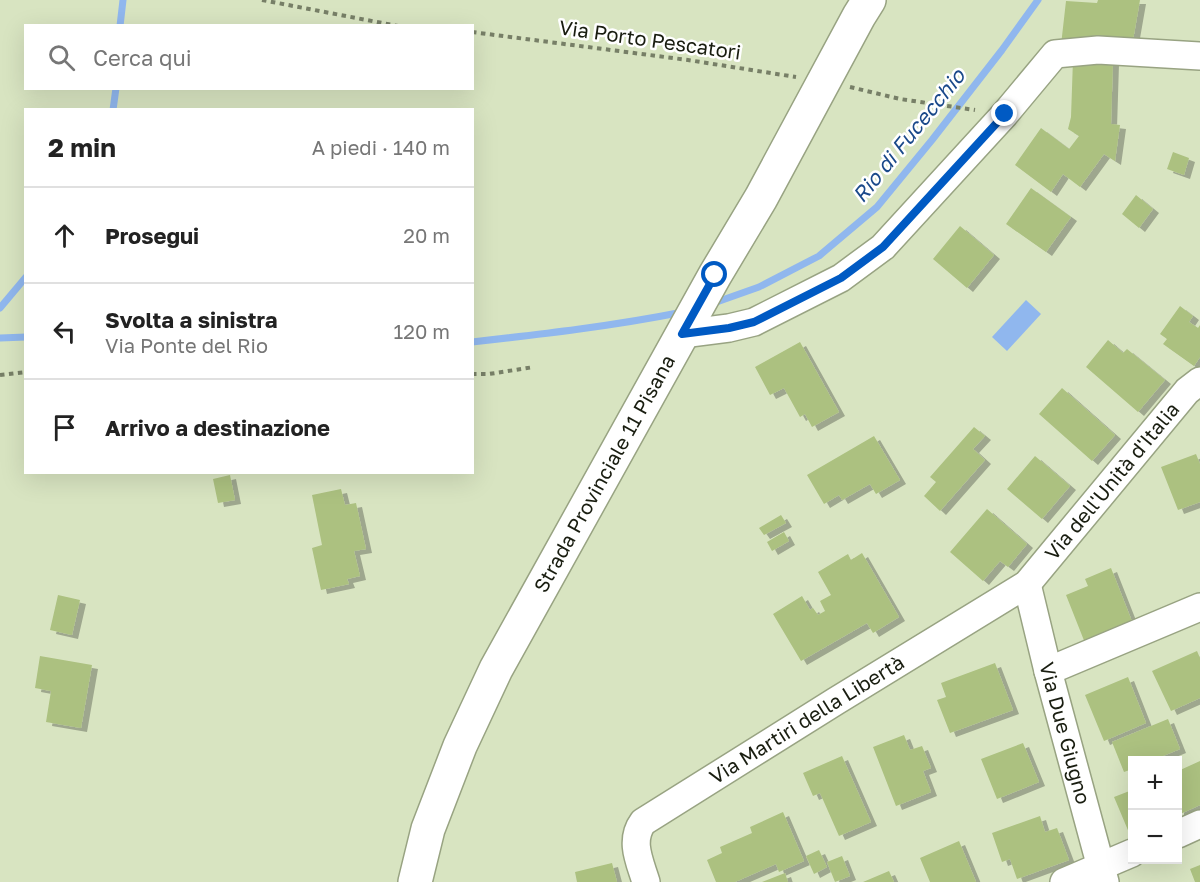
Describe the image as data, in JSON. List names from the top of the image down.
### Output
{
  "streets": {
    "main road": ["Strada Provinciale 11 Pisana"],
    "street": ["Via dell'Unità d'Italia", "Via Martiri della Libertà", "Via Due Giugno"],
    "path": ["Via Porto Pescatori"]
  },
  "crossings": [
    ["Via Porto Pescatori", "Strada Provinciale 11 Pisana"],
    ["Via dell'Unità d'Italia", "Via Martiri della Libertà"],
    ["Via dell'Unità d'Italia", "Via Due Giugno"],
    ["Via Martiri della Libertà", "Via Due Giugno"]
  ],
  "water": ["Rio di Fucecchio"],
  "page": {
    "search": "Cerca qui",
    "heading": ["2 min", "A piedi · 140 m"],
    "list": [
      ["Prosegui", "20 m"],
      ["Svolta a sinistra", "Via Ponte del Rio", "120 m"],
      "Arrivo a destinazione"
    ],
    "map_buttons": ["+", "−"]
  }
}
